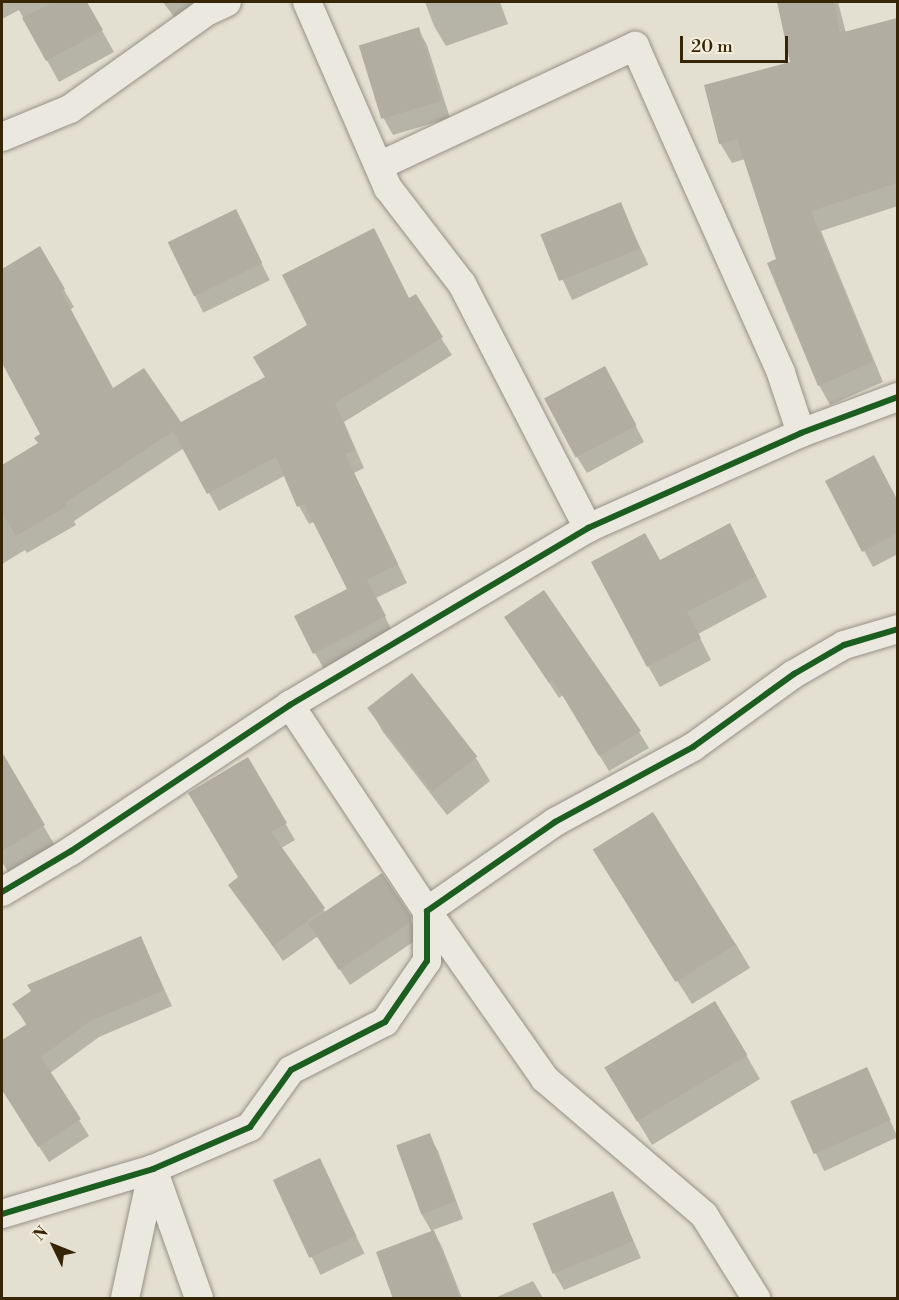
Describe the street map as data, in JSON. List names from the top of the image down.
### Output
{
  "scale_bar": "20 m",
  "north": "top left"
}
